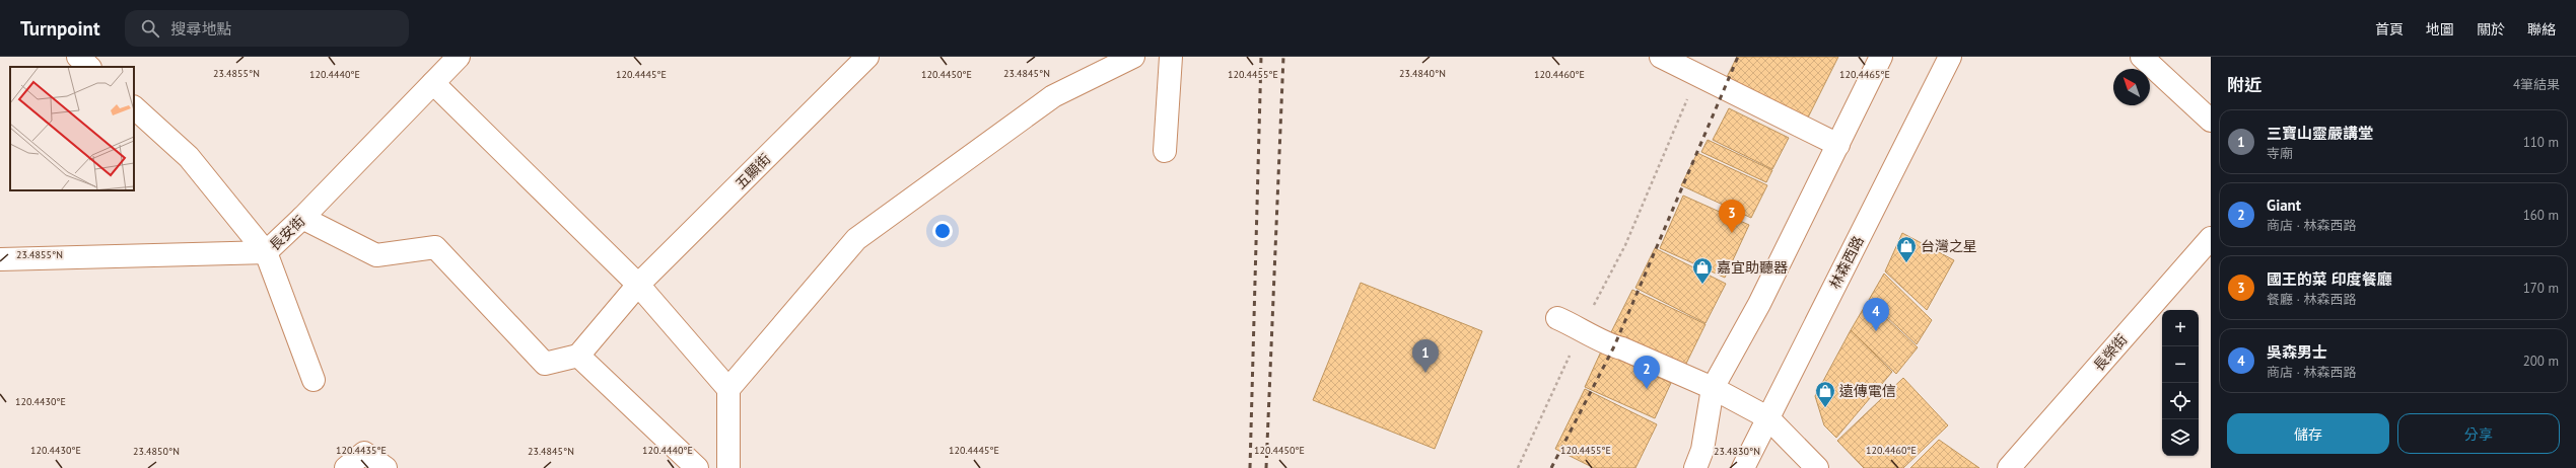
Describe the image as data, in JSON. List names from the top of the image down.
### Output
{
  "streets": {
    "street": [
      "五顯街",
      "長安街",
      "林森西路",
      "長榮街"
    ]
  },
  "places": {
    "shop": ["台灣之星", "嘉宜助聽器", "遠傳電信"]
  },
  "north": "top left",
  "page": {
    "header": "Turnpoint",
    "search": "搜尋地點",
    "nav": [
      "首頁",
      "地圖",
      "關於",
      "聯絡"
    ],
    "heading": ["附近", "4筆結果"],
    "list": [
      {
        "mark": "1",
        "name": "三寶山靈嚴講堂",
        "note": "寺廟",
        "value": "110 m"
      },
      {
        "mark": "2",
        "name": "Giant",
        "note": "商店 · 林森西路",
        "value": "160 m"
      },
      {
        "mark": "3",
        "name": "國王的菜 印度餐廳",
        "note": "餐廳 · 林森西路",
        "value": "170 m"
      },
      {
        "mark": "4",
        "name": "吳森男士",
        "note": "商店 · 林森西路",
        "value": "200 m"
      }
    ],
    "pins": [
      "3",
      "4",
      "1",
      "2"
    ],
    "map_buttons": ["+", "−"],
    "buttons": ["儲存", "分享"]
  },
  "coordinates": [
    "23.4855°N",
    "23.4845°N",
    "23.4840°N",
    "120.4440°E",
    "120.4445°E",
    "120.4450°E",
    "120.4455°E",
    "120.4460°E",
    "120.4465°E",
    "120.4430°E",
    "120.4435°E",
    "23.4850°N",
    "23.4830°N"
  ]
}
